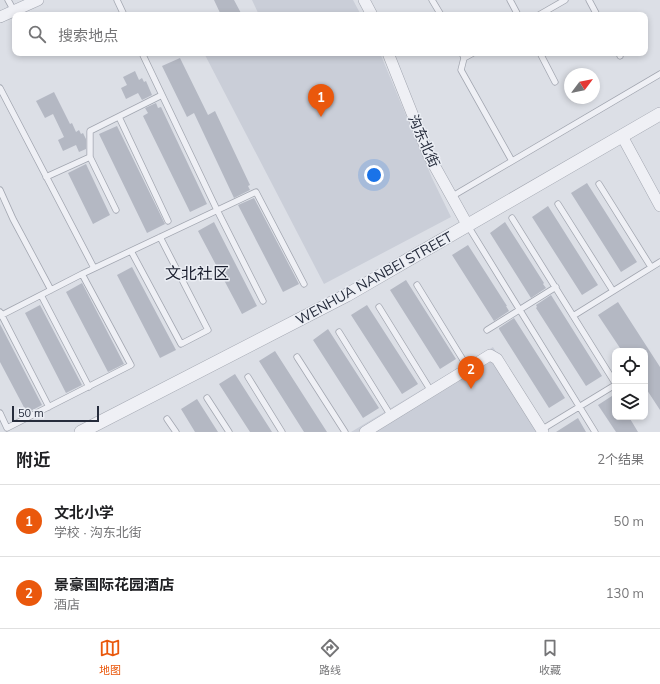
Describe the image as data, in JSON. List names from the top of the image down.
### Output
{
  "streets": {
    "street": ["沟东北街", "WENHUA NANBEI STREET"]
  },
  "crossings": [
    ["沟东北街", "WENHUA NANBEI STREET"]
  ],
  "districts": ["文北社区"],
  "scale_bar": "50 m",
  "north": "top right",
  "page": {
    "search": "搜索地点",
    "pins": ["1", "2"],
    "scale": "50 m",
    "heading": ["附近", "2个结果"],
    "list": [
      {
        "mark": "1",
        "name": "文北小学",
        "note": "学校 · 沟东北街",
        "value": "50 m"
      },
      {
        "mark": "2",
        "name": "景豪国际花园酒店",
        "note": "酒店",
        "value": "130 m"
      }
    ],
    "nav": ["地图", "路线", "收藏"]
  }
}
